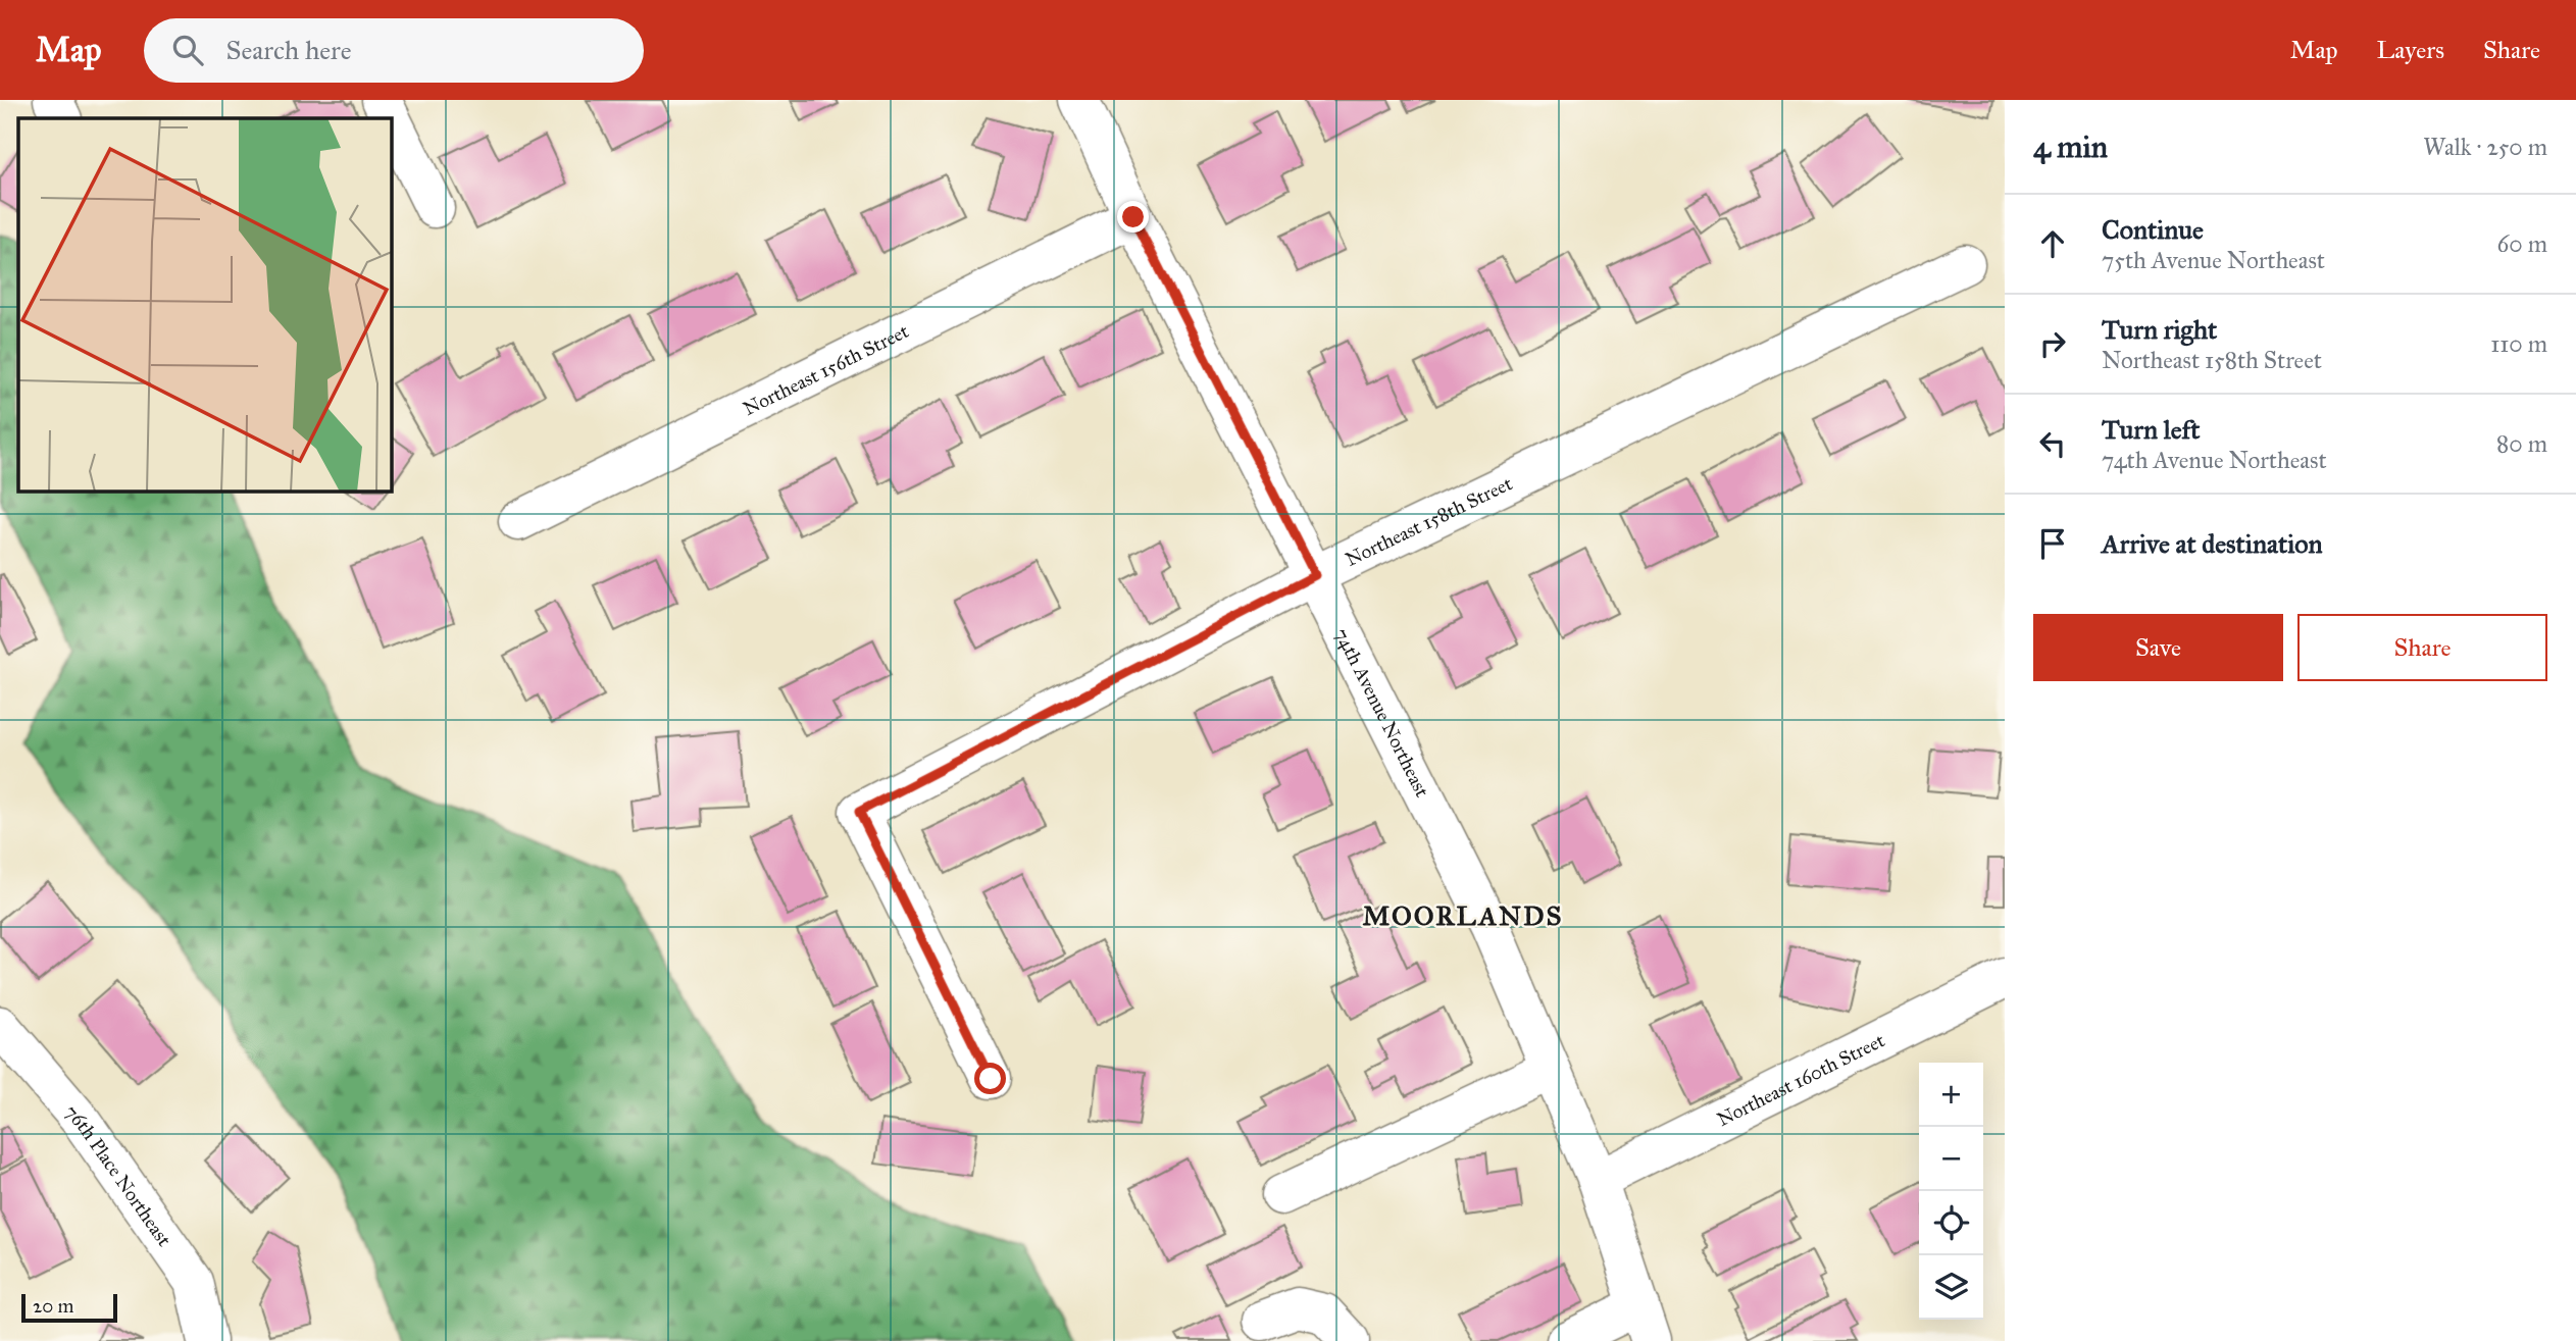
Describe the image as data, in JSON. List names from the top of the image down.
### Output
{
  "streets": {
    "street": [
      "Northeast 156th Street",
      "Northeast 158th Street",
      "74th Avenue Northeast",
      "Northeast 160th Street",
      "76th Place Northeast"
    ]
  },
  "crossings": [
    ["Northeast 156th Street", "74th Avenue Northeast"],
    ["Northeast 158th Street", "74th Avenue Northeast"],
    ["74th Avenue Northeast", "Northeast 160th Street"]
  ],
  "districts": ["MOORLANDS"],
  "scale_bar": "20 m",
  "page": {
    "header": "Map",
    "search": "Search here",
    "nav": ["Map", "Layers", "Share"],
    "heading": ["4 min", "Walk · 250 m"],
    "list": [
      ["Continue", "75th Avenue Northeast", "60 m"],
      ["Turn right", "Northeast 158th Street", "110 m"],
      ["Turn left", "74th Avenue Northeast", "80 m"],
      "Arrive at destination"
    ],
    "buttons": ["Save", "Share"],
    "map_buttons": ["+", "−"],
    "scale": "20 m"
  }
}
